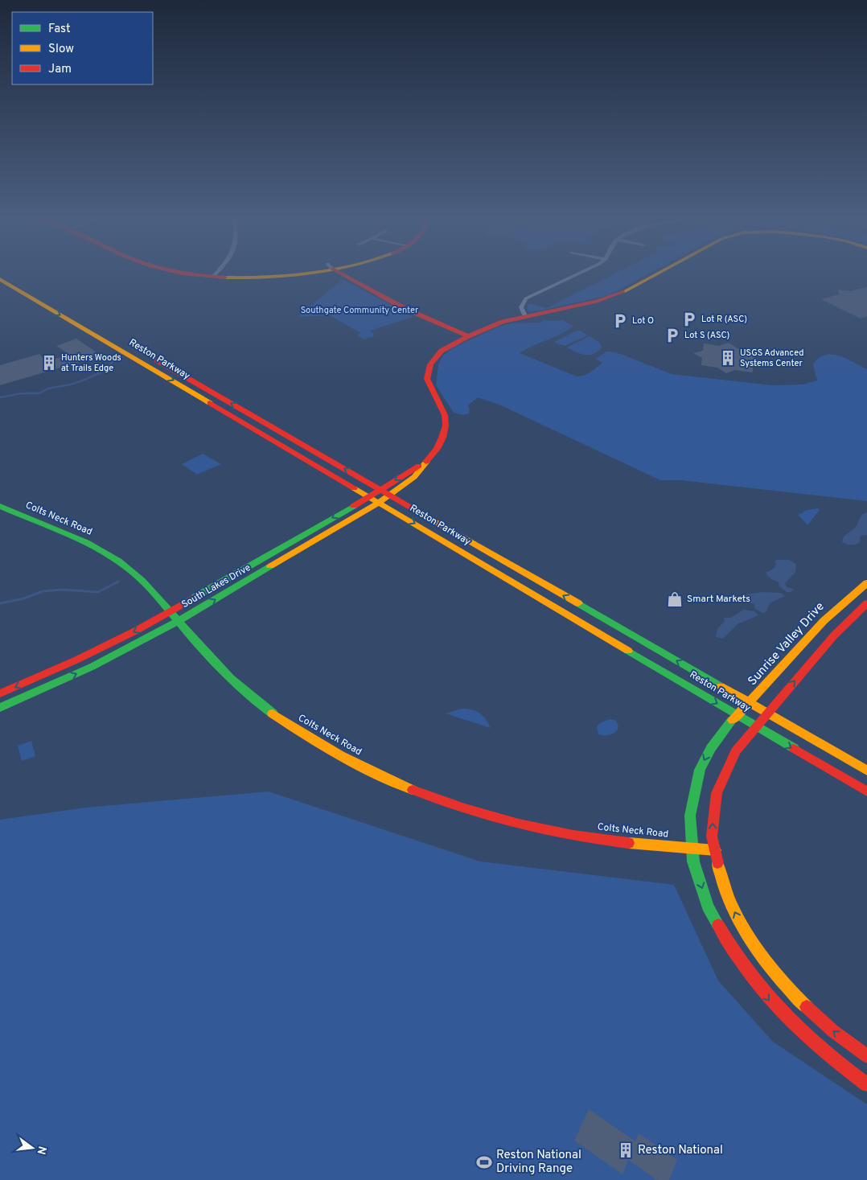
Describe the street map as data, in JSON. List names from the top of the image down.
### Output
{
  "streets": {
    "main road": [
      "Reston Parkway",
      "Colts Neck Road",
      "South Lakes Drive",
      "Sunrise Valley Drive"
    ]
  },
  "crossings": [
    ["Reston Parkway", "South Lakes Drive"],
    ["Reston Parkway", "Sunrise Valley Drive"],
    ["Colts Neck Road", "South Lakes Drive"],
    ["Colts Neck Road", "Sunrise Valley Drive"]
  ],
  "parks": ["Southgate Community Center"],
  "places": {
    "parking": ["Lot R (ASC)", "Lot O", "Lot S (ASC)"],
    "building": ["USGS Advanced Systems Center", "Hunters Woods at Trails Edge", "Reston National"],
    "shop": ["Smart Markets"],
    "sports": ["Reston National Driving Range"]
  },
  "legend": ["Fast", "Slow", "Jam"],
  "north": "right"
}
